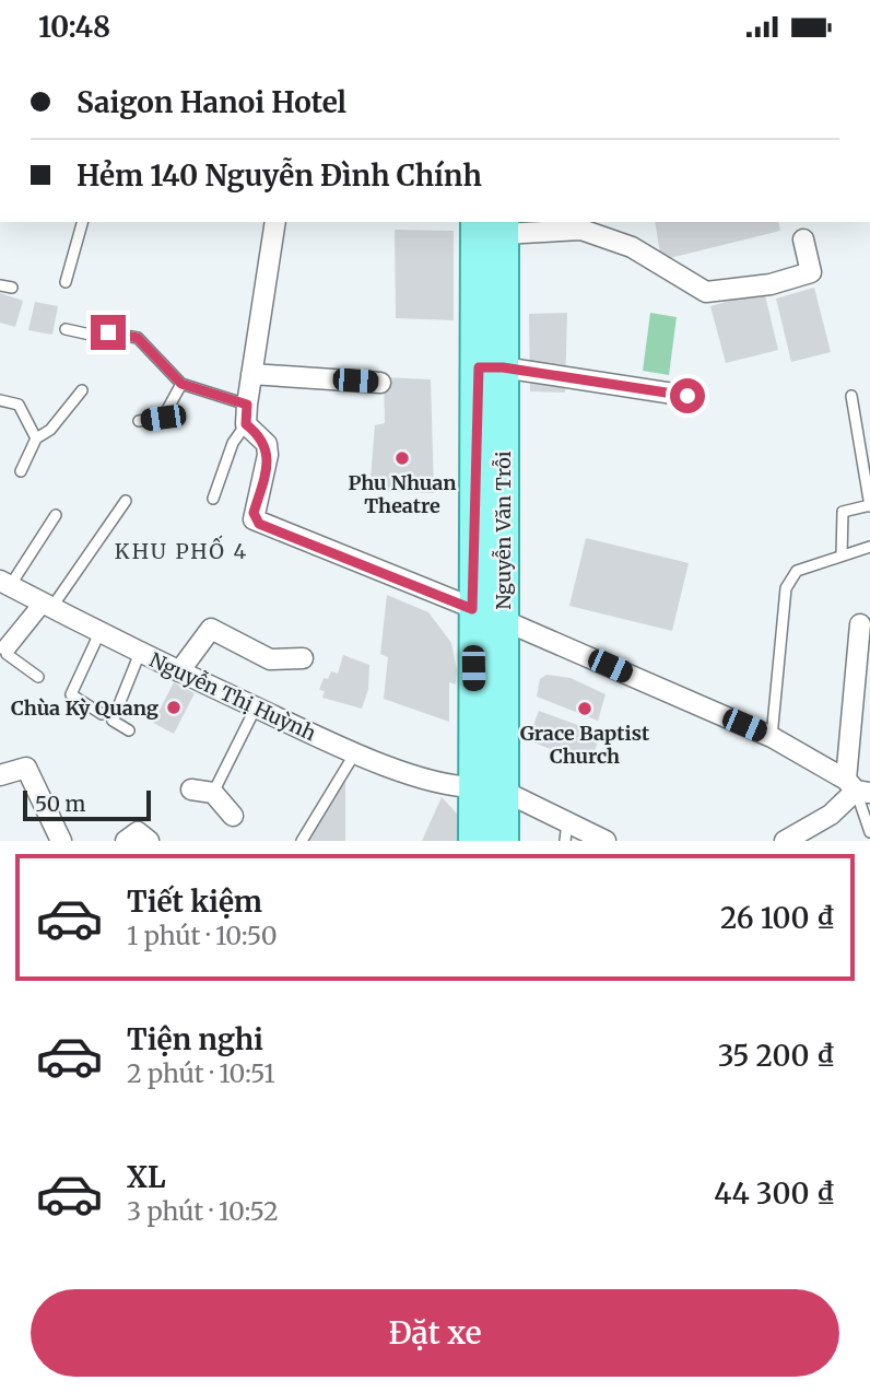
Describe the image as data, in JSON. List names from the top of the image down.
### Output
{
  "streets": {
    "main road": ["Nguyễn Văn Trỗi"],
    "street": ["Nguyễn Thị Huỳnh"]
  },
  "crossings": [
    ["Nguyễn Văn Trỗi", "Nguyễn Thị Huỳnh"]
  ],
  "districts": ["KHU PHỐ 4"],
  "places": ["Phu Nhuan Theatre", "Chùa Kỳ Quang", "Grace Baptist Church"],
  "scale_bar": "50 m",
  "page": {
    "status": "10:48",
    "banner": ["Saigon Hanoi Hotel", "Hẻm 140 Nguyễn Đình Chính"],
    "scale": "50 m",
    "list": [
      {
        "name": "Tiết kiệm",
        "note": "1 phút · 10:50",
        "value": "26 100 ₫"
      },
      {
        "name": "Tiện nghi",
        "note": "2 phút · 10:51",
        "value": "35 200 ₫"
      },
      {
        "name": "XL",
        "note": "3 phút · 10:52",
        "value": "44 300 ₫"
      }
    ],
    "buttons": "Đặt xe"
  }
}
